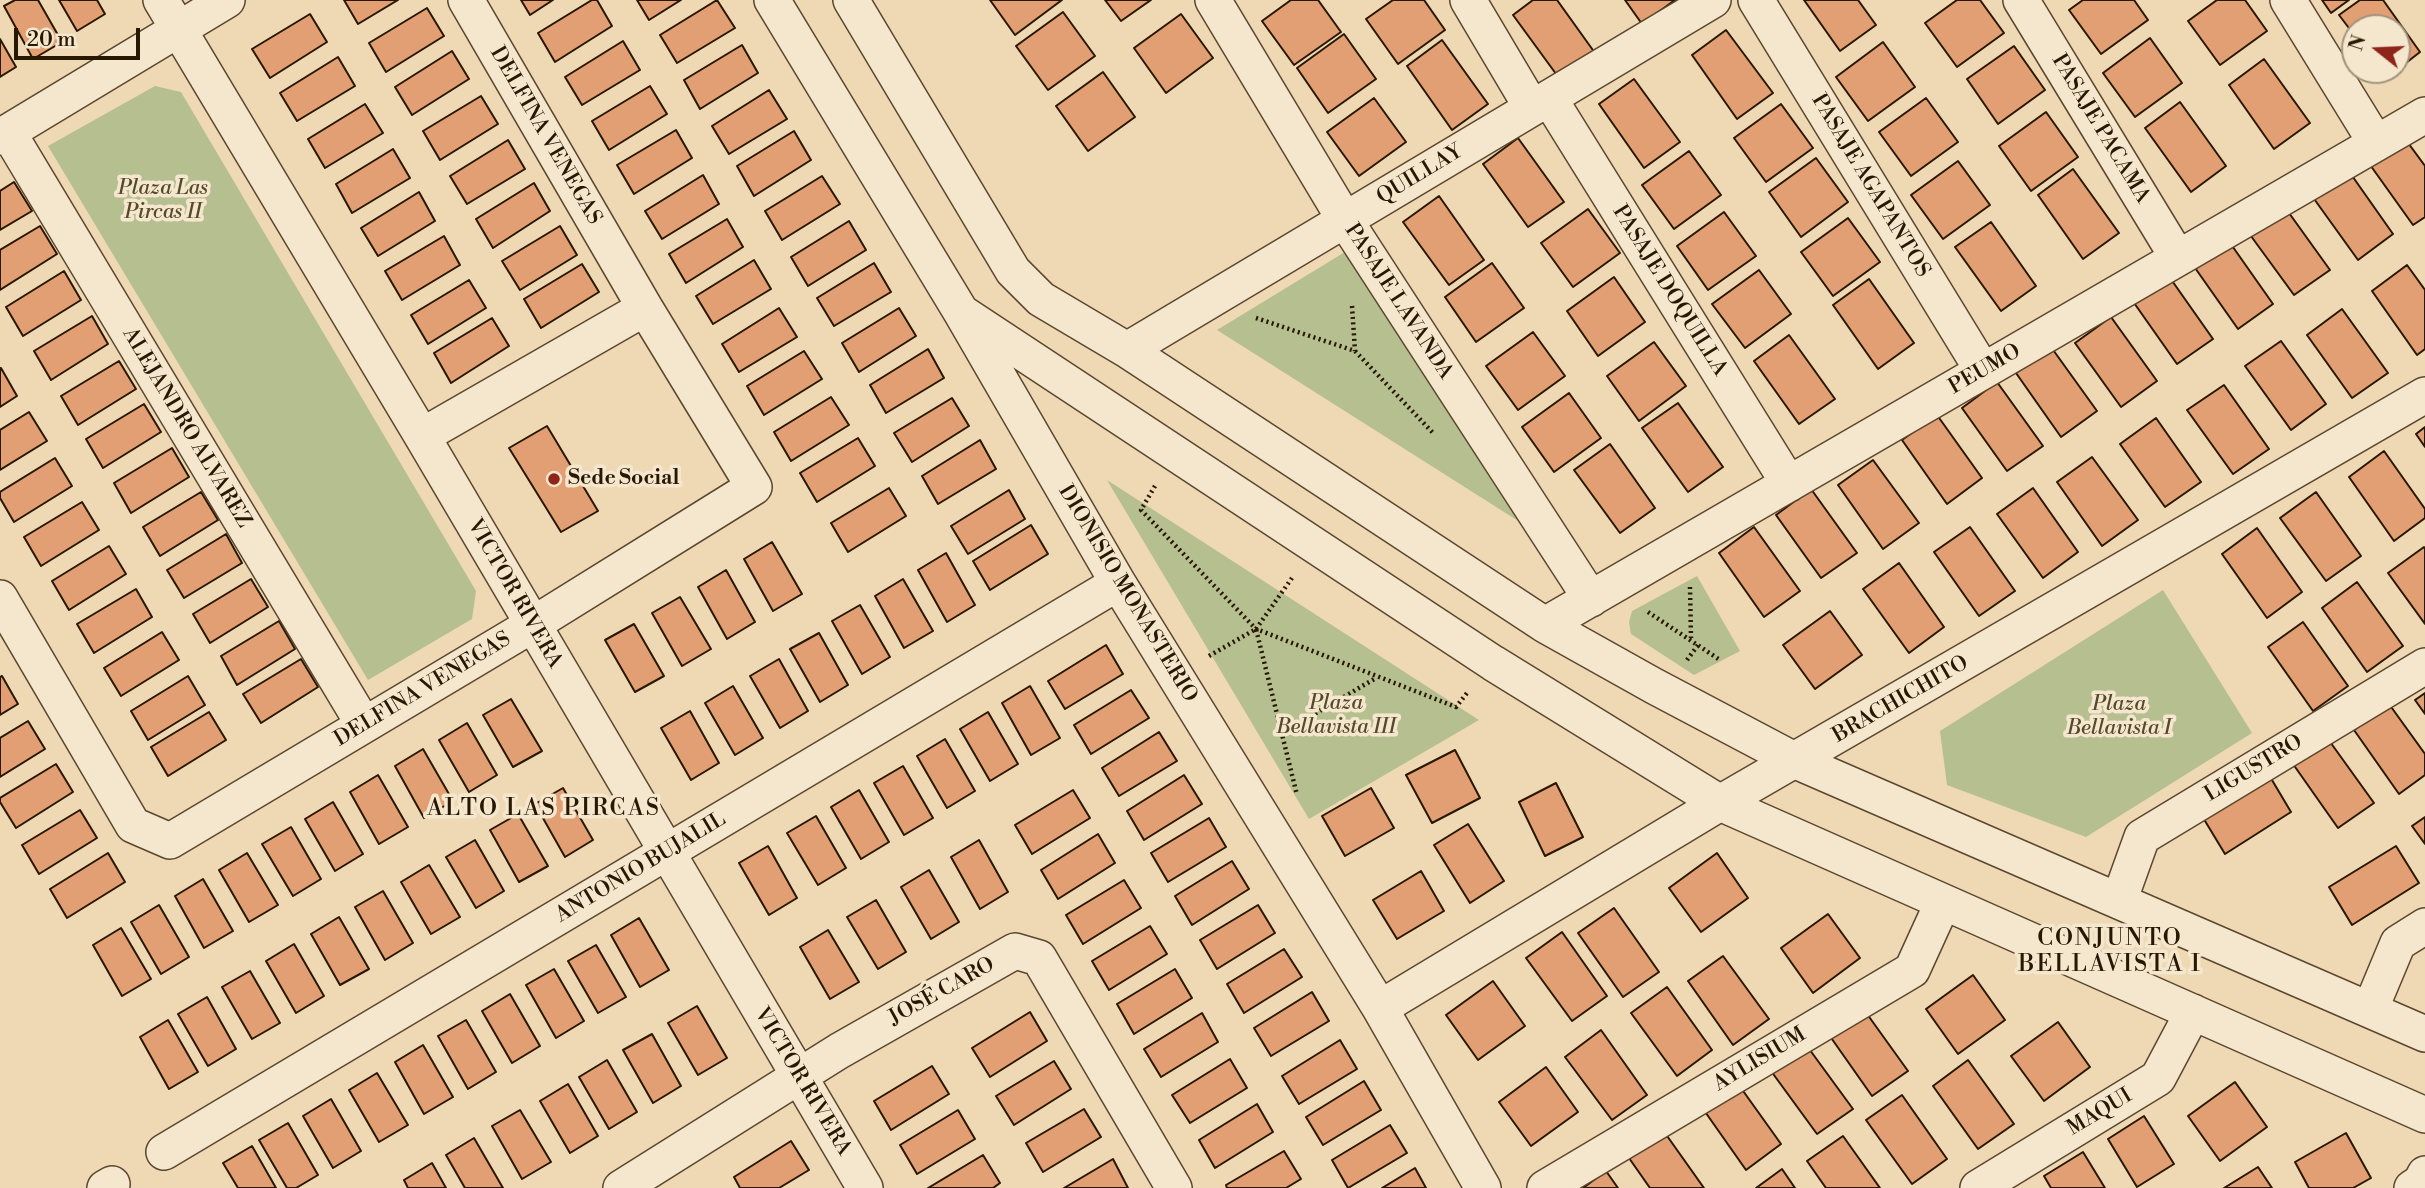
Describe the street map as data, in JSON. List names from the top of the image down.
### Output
{
  "streets": {
    "street": [
      "PASAJE PACAMA",
      "DELFINA VENEGAS",
      "QUILLAY",
      "PASAJE AGAPANTOS",
      "PASAJE DOQUILLA",
      "PASAJE LAVANDA",
      "PEUMO",
      "ALEJANDRO ALVAREZ",
      "VICTOR RIVERA",
      "DIONISIO MONASTERIO",
      "BRACHICHITO",
      "LIGUSTRO",
      "ANTONIO BUJALIL",
      "JOSÉ CARO",
      "AYLISIUM",
      "MAQUI"
    ]
  },
  "crossings": [
    ["PASAJE PACAMA", "PEUMO"],
    ["DELFINA VENEGAS", "ALEJANDRO ALVAREZ"],
    ["DELFINA VENEGAS", "VICTOR RIVERA"],
    ["QUILLAY", "PASAJE DOQUILLA"],
    ["QUILLAY", "PASAJE LAVANDA"],
    ["PASAJE AGAPANTOS", "PEUMO"],
    ["PASAJE DOQUILLA", "PEUMO"],
    ["PASAJE LAVANDA", "PEUMO"],
    ["VICTOR RIVERA", "ANTONIO BUJALIL"],
    ["VICTOR RIVERA", "JOSÉ CARO"],
    ["DIONISIO MONASTERIO", "BRACHICHITO"],
    ["DIONISIO MONASTERIO", "ANTONIO BUJALIL"]
  ],
  "districts": ["ALTO LAS PIRCAS", "CONJUNTO BELLAVISTA I"],
  "parks": ["Plaza Las Pircas II", "Plaza Bellavista III", "Plaza Bellavista I"],
  "places": ["Sede Social"],
  "scale_bar": "20 m",
  "north": "left"
}
